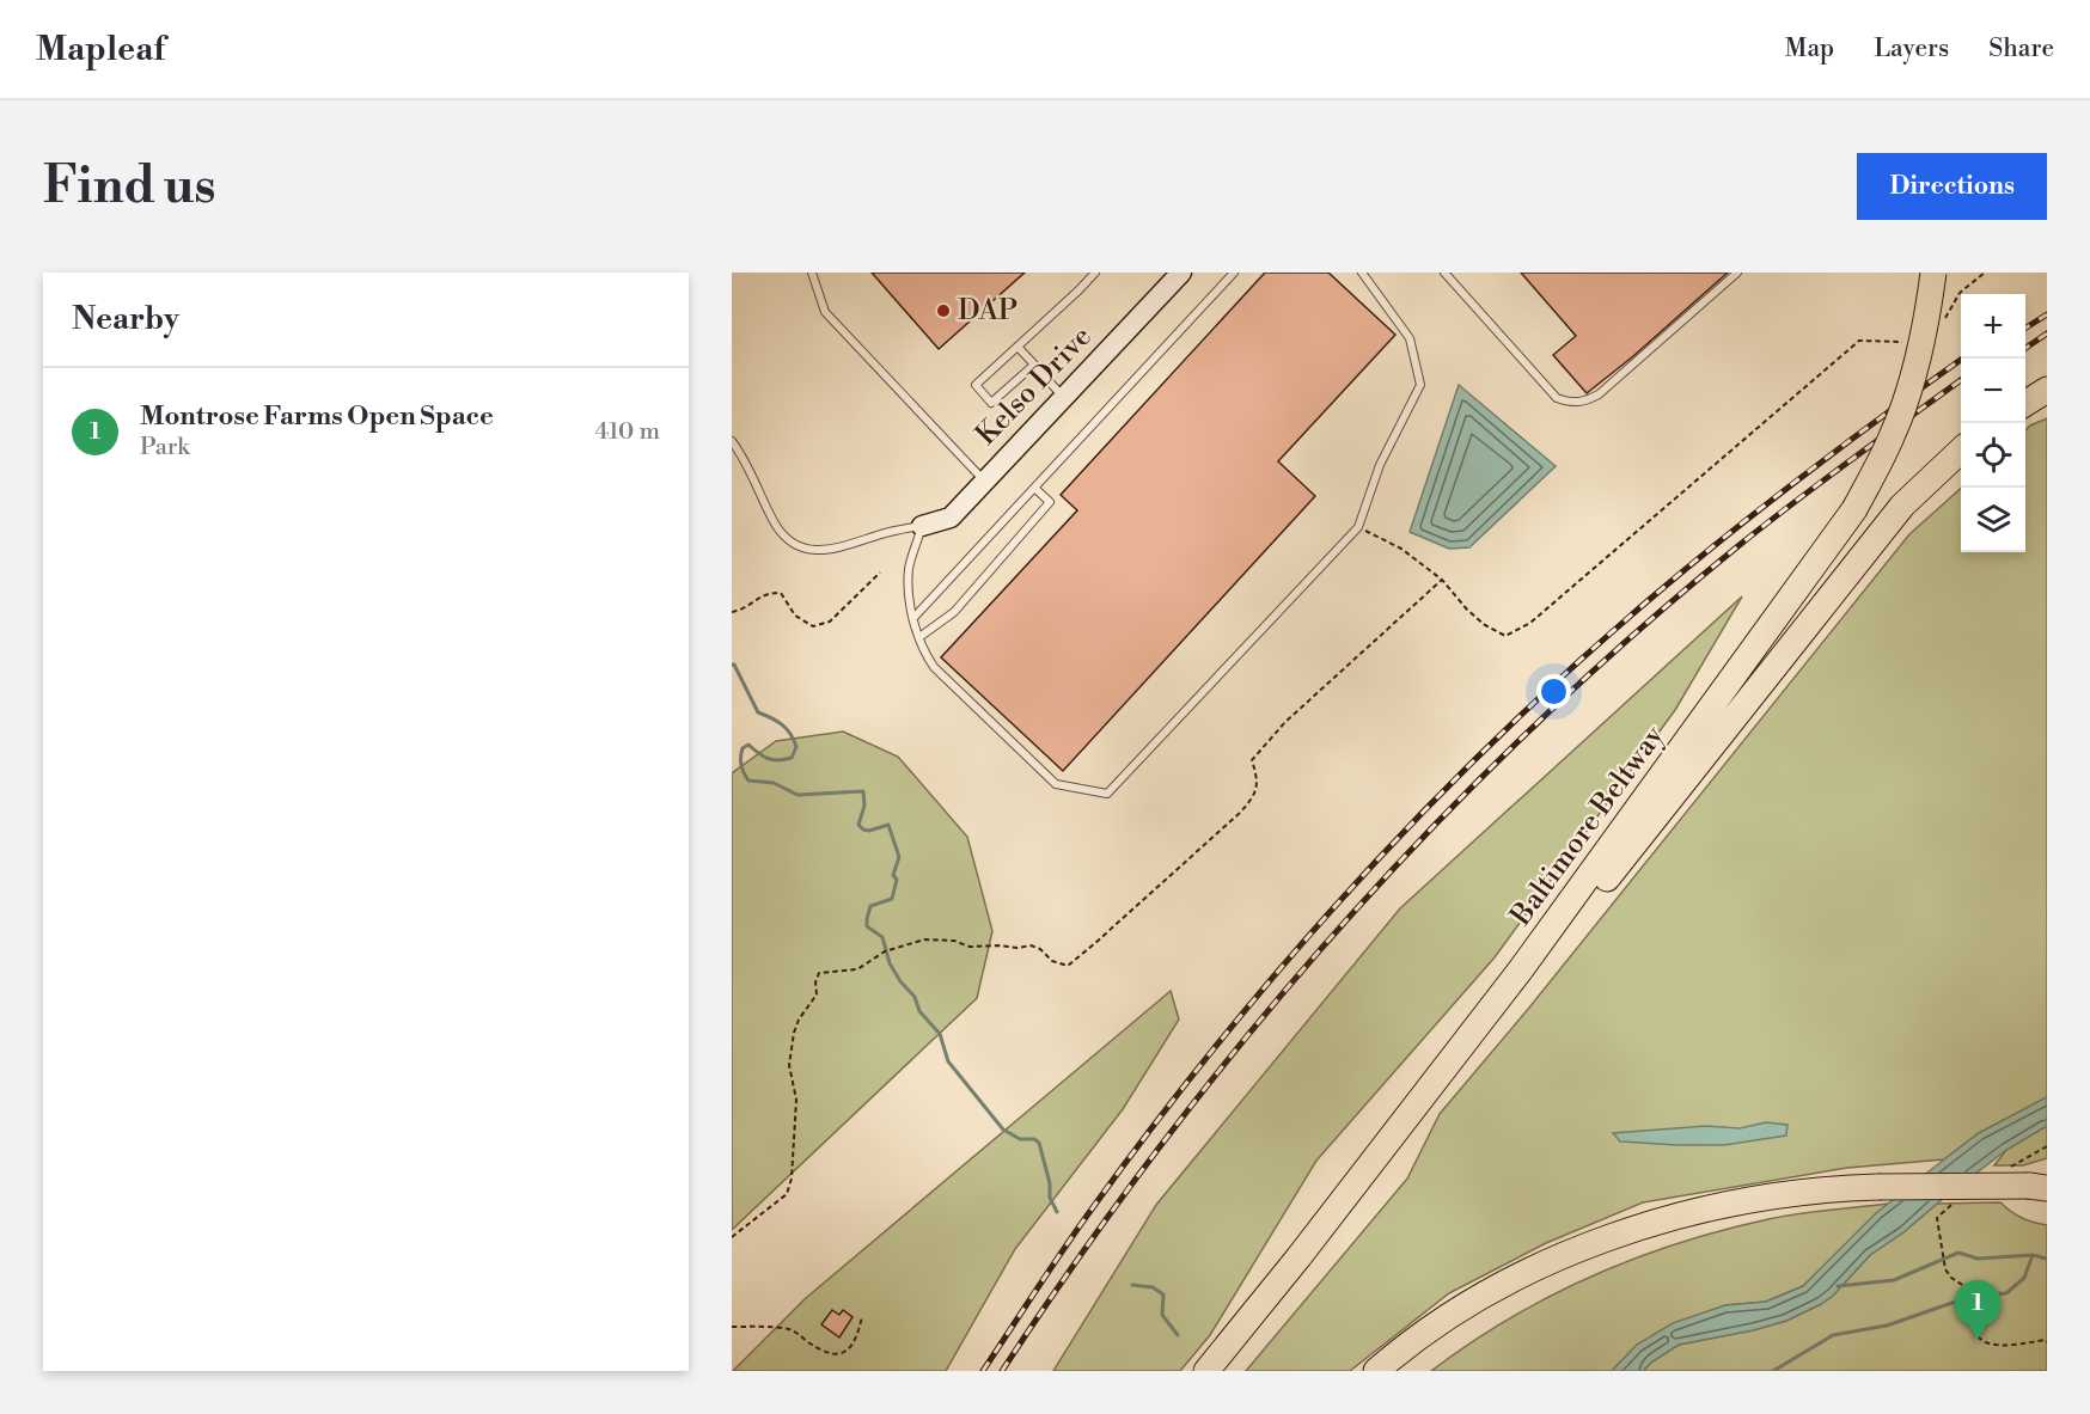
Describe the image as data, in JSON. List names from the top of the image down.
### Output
{
  "streets": {
    "highway": ["Baltimore Beltway"],
    "street": ["Kelso Drive"]
  },
  "places": ["DAP"],
  "page": {
    "header": "Mapleaf",
    "nav": ["Map", "Layers", "Share"],
    "buttons": "Directions",
    "title": "Find us",
    "heading": "Nearby",
    "map_buttons": ["+", "−"],
    "list": [
      {
        "mark": "1",
        "name": "Montrose Farms Open Space",
        "note": "Park",
        "value": "410 m"
      }
    ],
    "pins": "1"
  }
}
